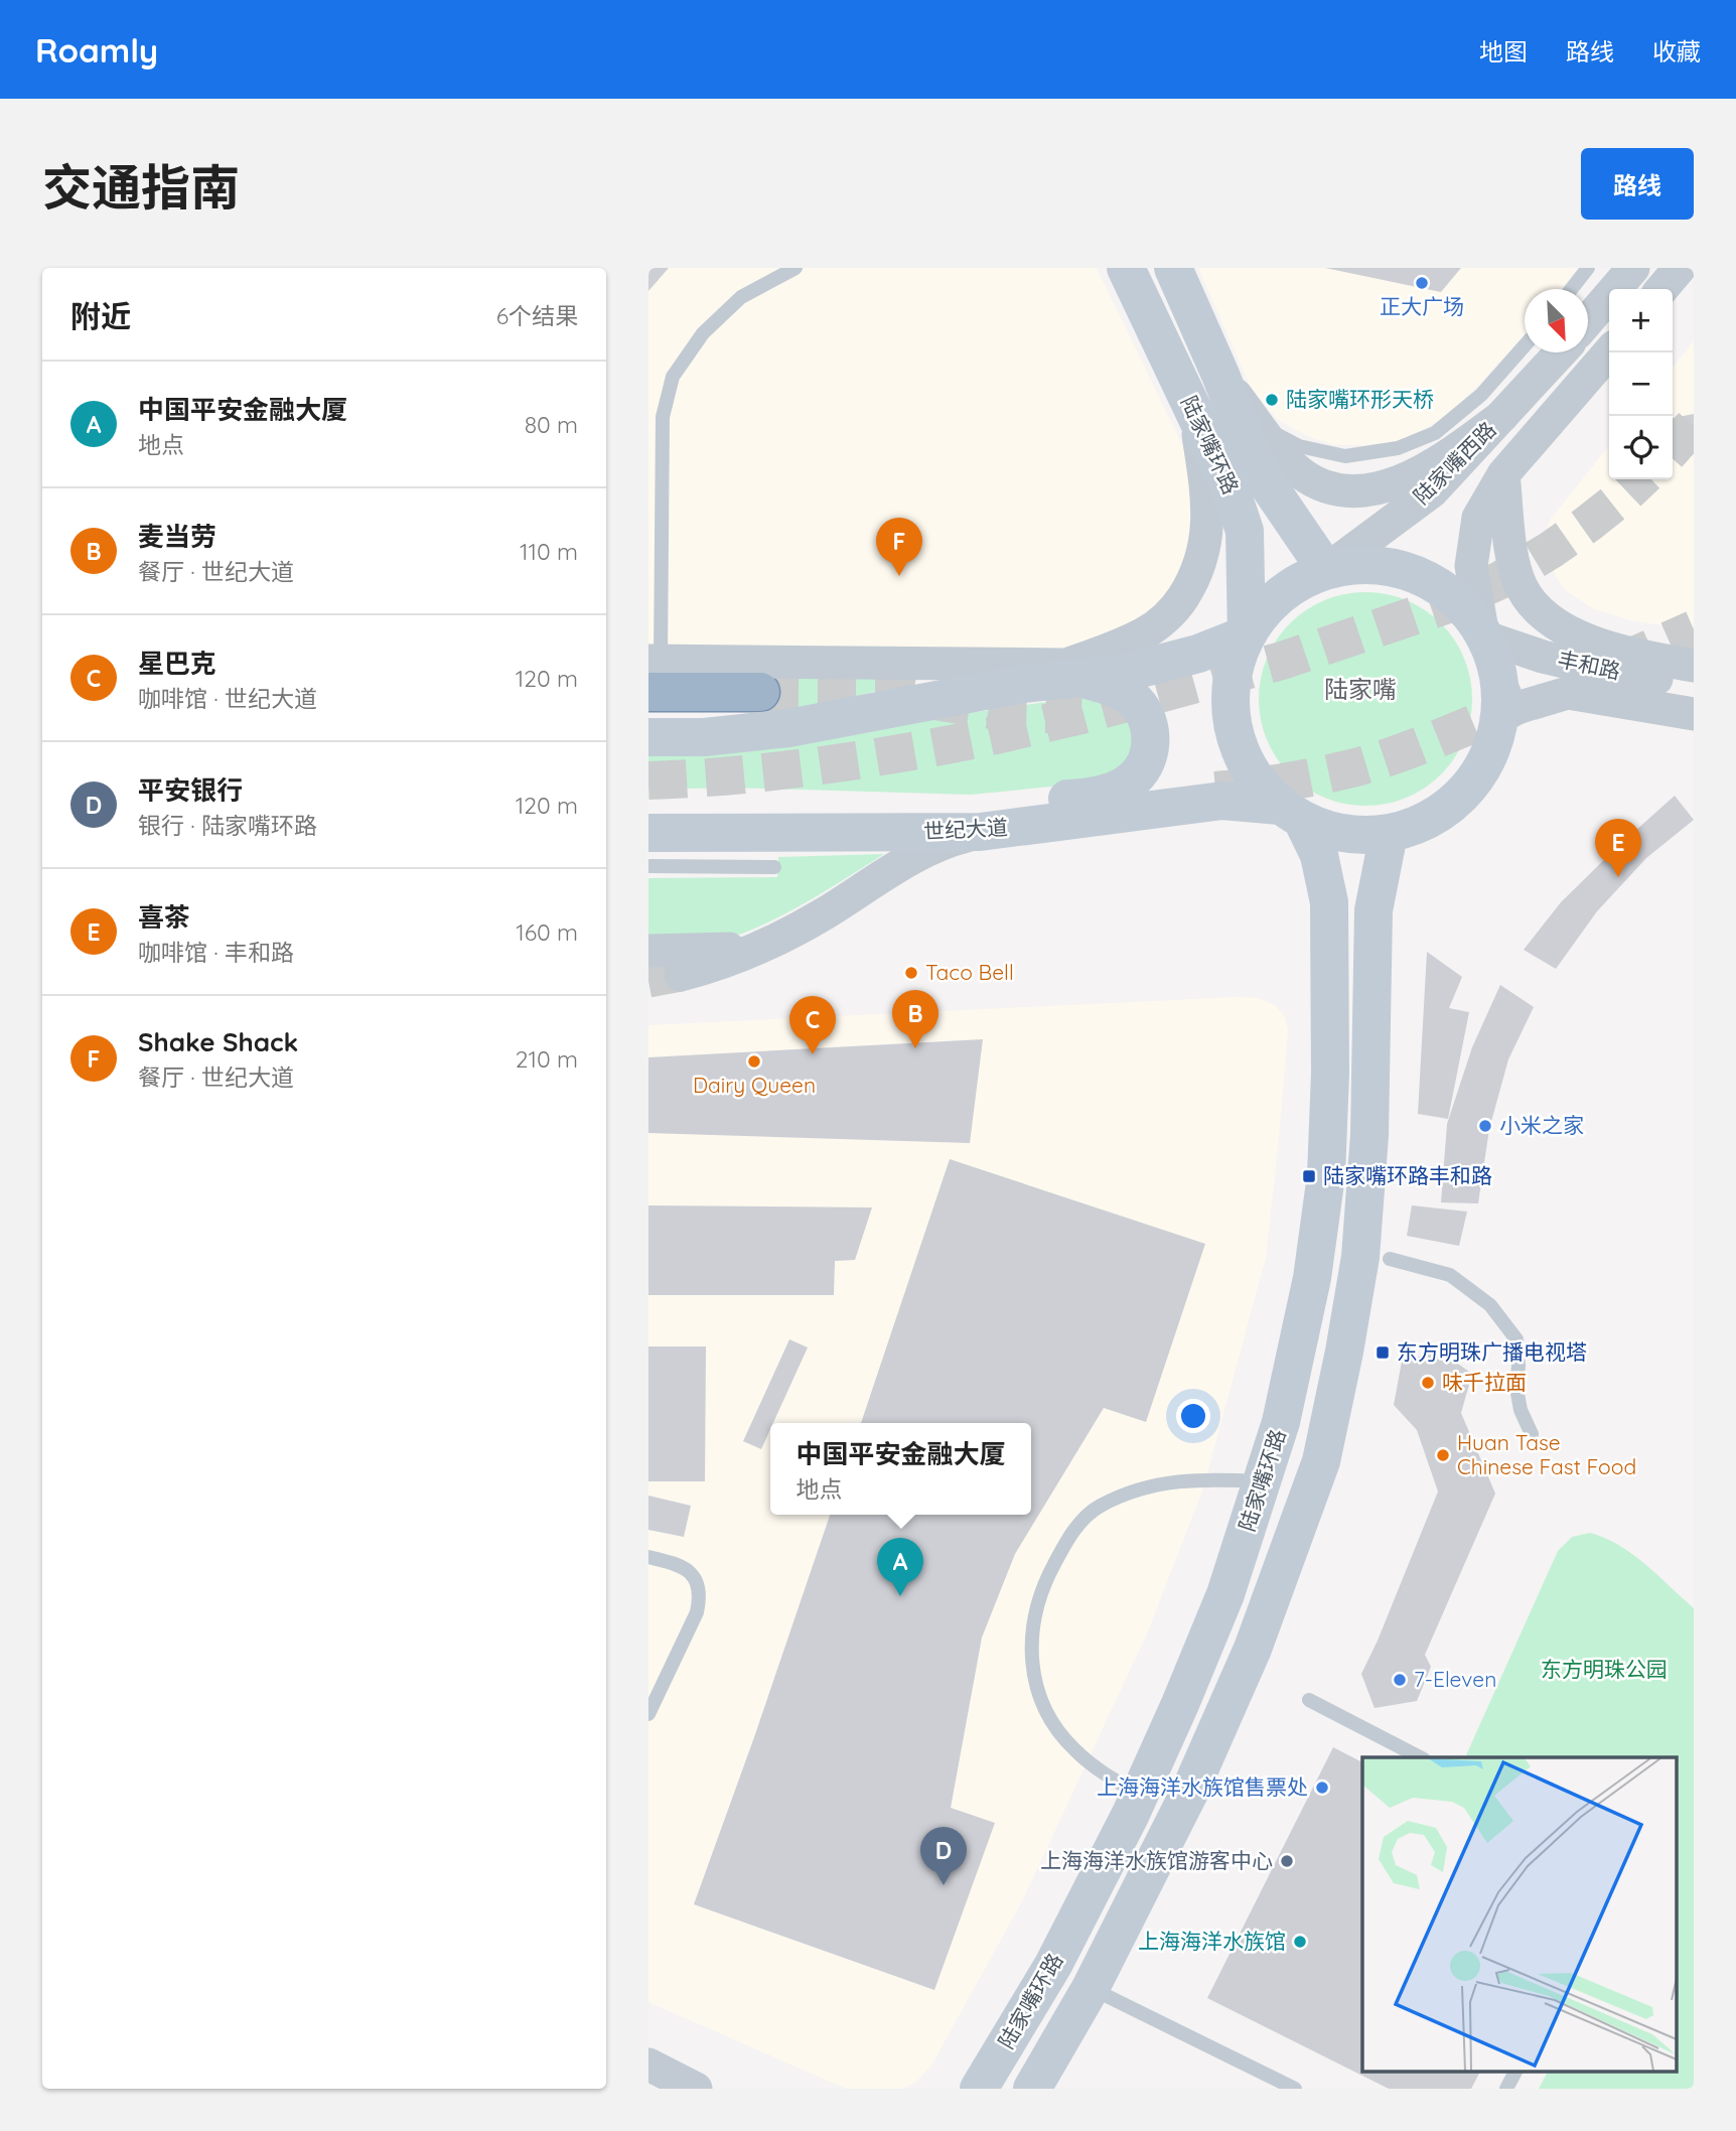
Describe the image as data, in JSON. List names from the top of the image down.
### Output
{
  "streets": {
    "main road": ["陆家嘴环路", "世纪大道"],
    "street": ["陆家嘴西路", "丰和路"]
  },
  "crossings": [
    ["陆家嘴环路", "陆家嘴西路"],
    ["陆家嘴环路", "世纪大道"],
    ["陆家嘴西路", "丰和路"],
    ["陆家嘴西路", "世纪大道"],
    ["丰和路", "世纪大道"]
  ],
  "districts": ["陆家嘴"],
  "parks": ["东方明珠公园"],
  "places": {
    "other": [
      "正大广场",
      "陆家嘴环形天桥",
      "Taco Bell",
      "Dairy Queen",
      "小米之家",
      "味千拉面",
      "Huan Tase Chinese Fast Food",
      "7-Eleven",
      "上海海洋水族馆售票处",
      "上海海洋水族馆游客中心",
      "上海海洋水族馆"
    ],
    "transit": ["陆家嘴环路丰和路", "东方明珠广播电视塔"]
  },
  "north": "bottom right",
  "page": {
    "header": "Roamly",
    "nav": ["地图", "路线", "收藏"],
    "title": "交通指南",
    "buttons": "路线",
    "heading": ["附近", "6个结果"],
    "map_buttons": ["+", "−"],
    "list": [
      {
        "mark": "A",
        "name": "中国平安金融大厦",
        "note": "地点",
        "value": "80 m"
      },
      {
        "mark": "B",
        "name": "麦当劳",
        "note": "餐厅 · 世纪大道",
        "value": "110 m"
      },
      {
        "mark": "C",
        "name": "星巴克",
        "note": "咖啡馆 · 世纪大道",
        "value": "120 m"
      },
      {
        "mark": "D",
        "name": "平安银行",
        "note": "银行 · 陆家嘴环路",
        "value": "120 m"
      },
      {
        "mark": "E",
        "name": "喜茶",
        "note": "咖啡馆 · 丰和路",
        "value": "160 m"
      },
      {
        "mark": "F",
        "name": "Shake Shack",
        "note": "餐厅 · 世纪大道",
        "value": "210 m"
      }
    ],
    "pins": [
      "F",
      "E",
      "B",
      "C",
      "A",
      "D"
    ],
    "popup": ["中国平安金融大厦", "地点"]
  }
}
